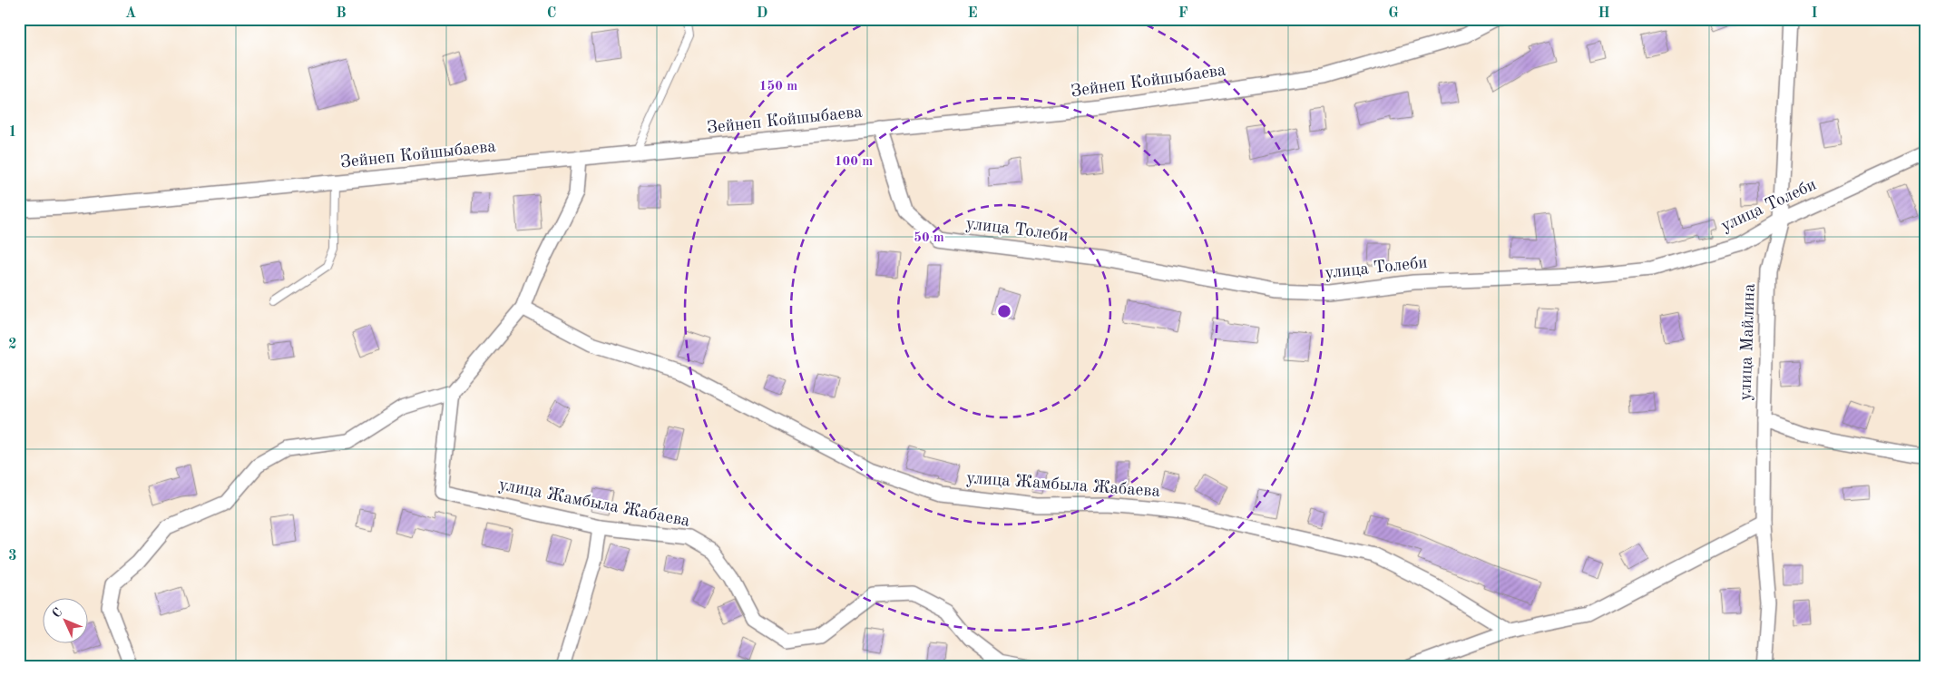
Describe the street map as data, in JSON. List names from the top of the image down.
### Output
{
  "streets": {
    "street": [
      "Зейнеп Койшыбаева",
      "улица Толеби",
      "улица Майлина",
      "улица Жамбыла Жабаева"
    ]
  },
  "crossings": [
    ["Зейнеп Койшыбаева", "улица Толеби"],
    ["улица Толеби", "улица Майлина"]
  ],
  "north": "top left",
  "grid": {
    "columns": [
      "A",
      "B",
      "C",
      "D",
      "E",
      "F",
      "G",
      "H",
      "I"
    ],
    "rows": ["1", "2", "3"]
  },
  "rings": ["150 m", "100 m", "50 m"]
}
